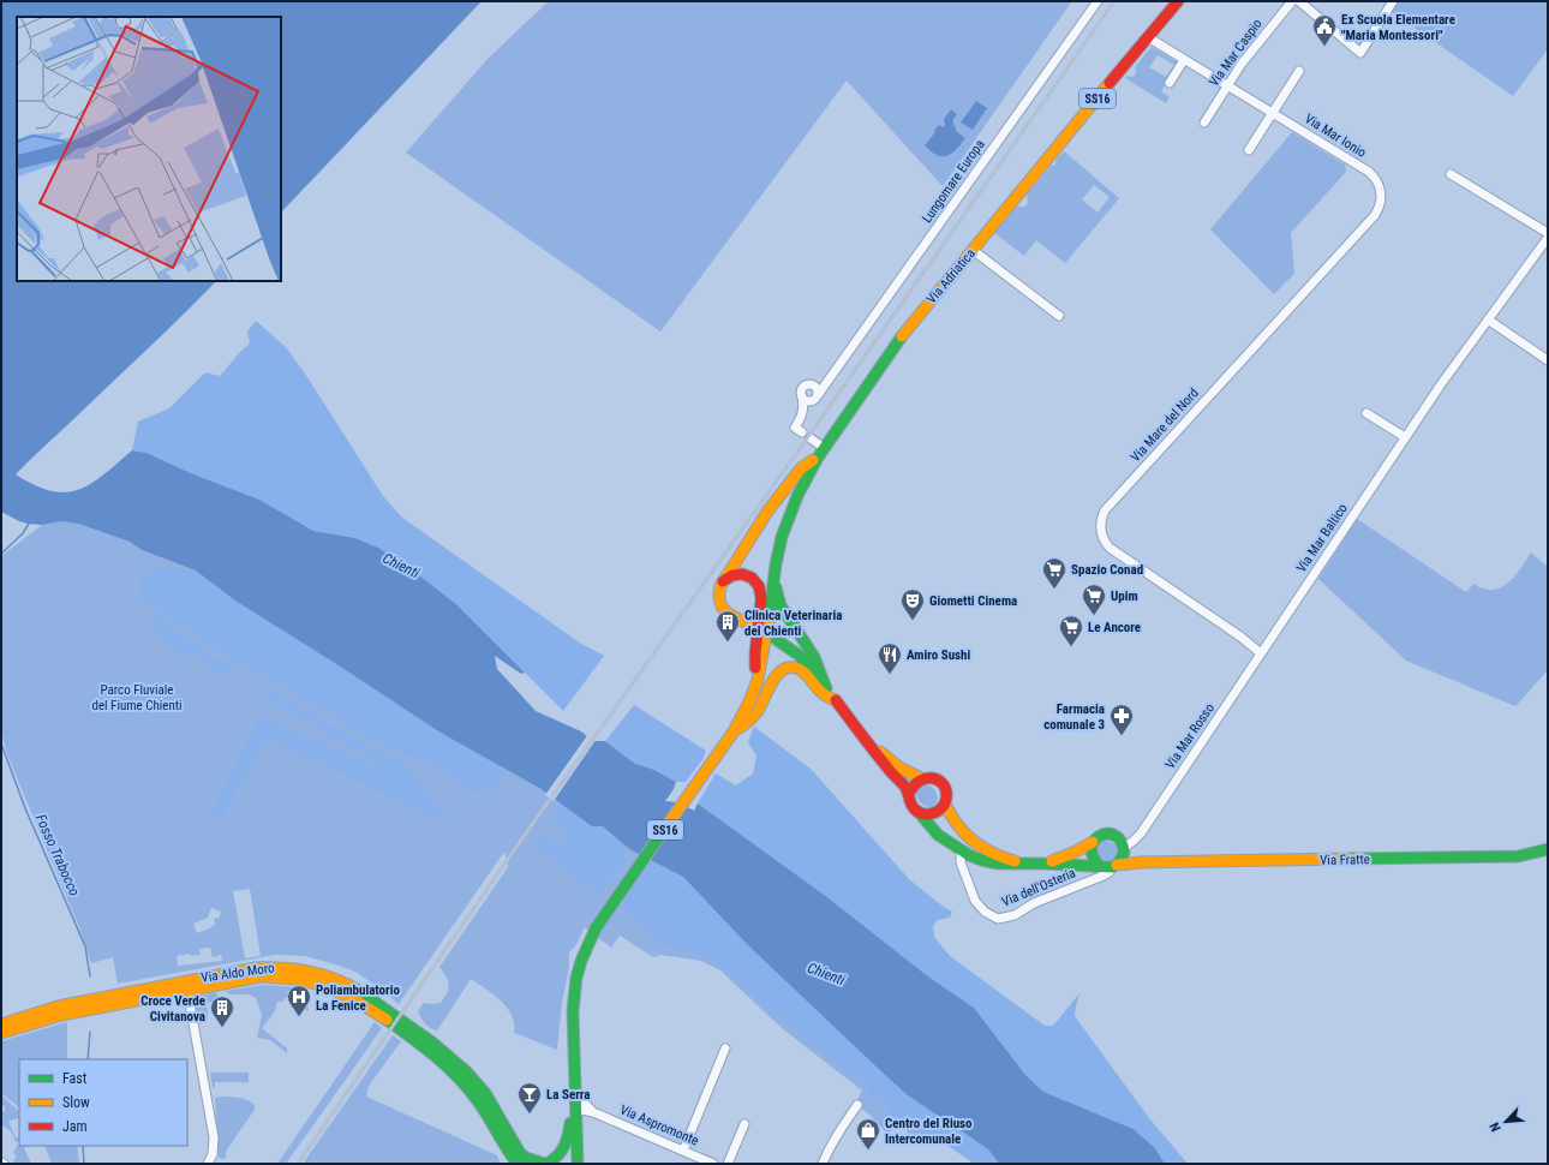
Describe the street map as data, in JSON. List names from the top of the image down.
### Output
{
  "streets": {
    "main road": [
      "SS16",
      "Via Adriatica",
      "Via Fratte",
      "Via Aldo Moro"
    ],
    "street": [
      "Via Mar Caspio",
      "Via Mar Ionio",
      "Lungomare Europa",
      "Via Mare del Nord",
      "Via Mar Baltico",
      "Via Mar Rosso",
      "Via dell'Osteria",
      "Via Aspromonte"
    ]
  },
  "crossings": [
    ["Via Mar Caspio", "Via Mar Ionio"],
    ["SS16", "Via Adriatica"],
    ["SS16", "Via Aldo Moro"],
    ["SS16", "Via Aspromonte"],
    ["Via Mar Ionio", "Via Adriatica"],
    ["Via Mar Ionio", "Via Mare del Nord"],
    ["Via Mare del Nord", "Via Mar Baltico"],
    ["Via Mare del Nord", "Via Mar Rosso"],
    ["Via Mar Baltico", "Via Mar Rosso"],
    ["Via Mar Rosso", "Via Fratte"],
    ["Via Mar Rosso", "Via dell'Osteria"],
    ["Via Fratte", "Via dell'Osteria"]
  ],
  "water": ["Chienti", "Fosso Trabocco"],
  "parks": ["Parco Fluviale del Fiume Chienti"],
  "places": {
    "public building": ["Ex Scuola Elementare \"Maria Montessori\""],
    "supermarket": ["Spazio Conad", "Upim", "Le Ancore"],
    "theatre": ["Giometti Cinema"],
    "building": ["Clinica Veterinaria del Chienti", "Croce Verde Civitanova"],
    "restaurant": ["Amiro Sushi"],
    "pharmacy": ["Farmacia comunale 3"],
    "hospital": ["Poliambulatorio La Fenice"],
    "bar": ["La Serra"],
    "shop": ["Centro del Riuso Intercomunale"]
  },
  "legend": ["Fast", "Slow", "Jam"],
  "north": "bottom left"
}
